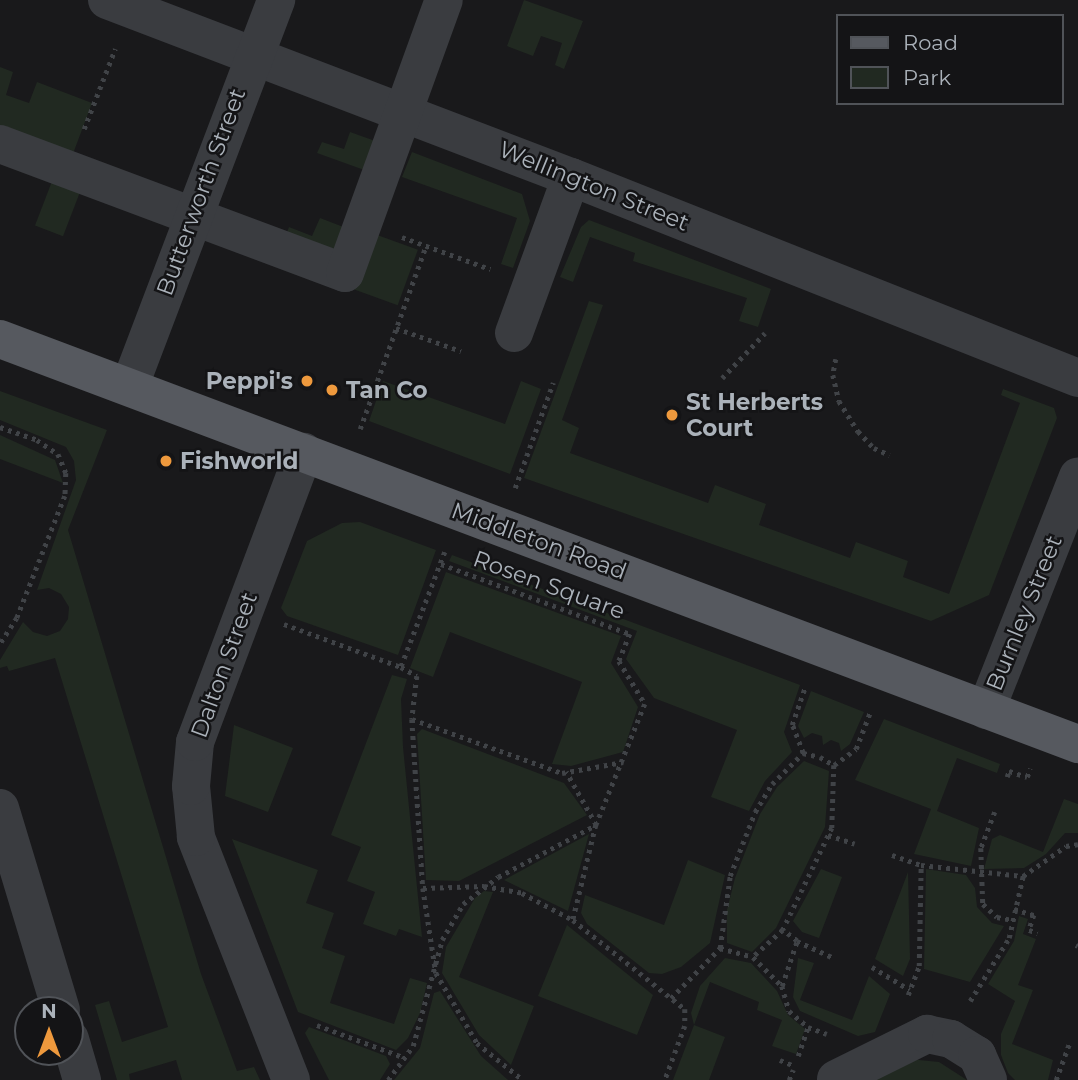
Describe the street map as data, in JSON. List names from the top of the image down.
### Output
{
  "streets": {
    "main road": ["Middleton Road"],
    "street": [
      "Wellington Street",
      "Butterworth Street",
      "Burnley Street",
      "Dalton Street"
    ],
    "path": ["Rosen Square"]
  },
  "crossings": [
    ["Wellington Street", "Butterworth Street"],
    ["Butterworth Street", "Middleton Road"],
    ["Middleton Road", "Rosen Square"],
    ["Middleton Road", "Burnley Street"],
    ["Middleton Road", "Dalton Street"]
  ],
  "places": [
    "Peppi's",
    "Tan Co",
    "St Herberts Court",
    "Fishworld"
  ],
  "legend": ["Road", "Park"],
  "north": "top"
}
